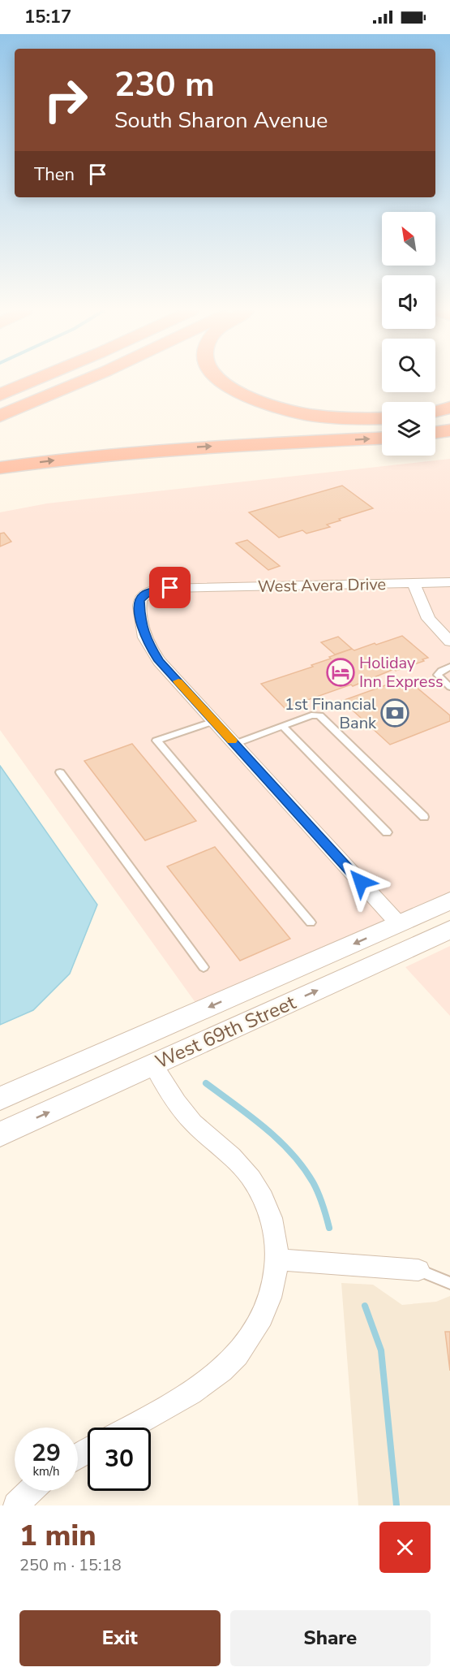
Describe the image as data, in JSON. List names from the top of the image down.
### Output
{
  "streets": {
    "street": ["West Avera Drive", "West 69th Street"]
  },
  "crossings": [
    ["West Avera Drive", "West 69th Street"]
  ],
  "places": {
    "hotel": ["Holiday Inn Express"],
    "bank": ["1st Financial Bank"]
  },
  "north": "top left",
  "page": {
    "status": "15:17",
    "turn": ["230 m", "South Sharon Avenue"],
    "then": "Then",
    "speed": "29 km/h",
    "limit": "30",
    "heading": ["1 min", "250 m · 15:18"],
    "buttons": ["Exit", "Share"]
  }
}
